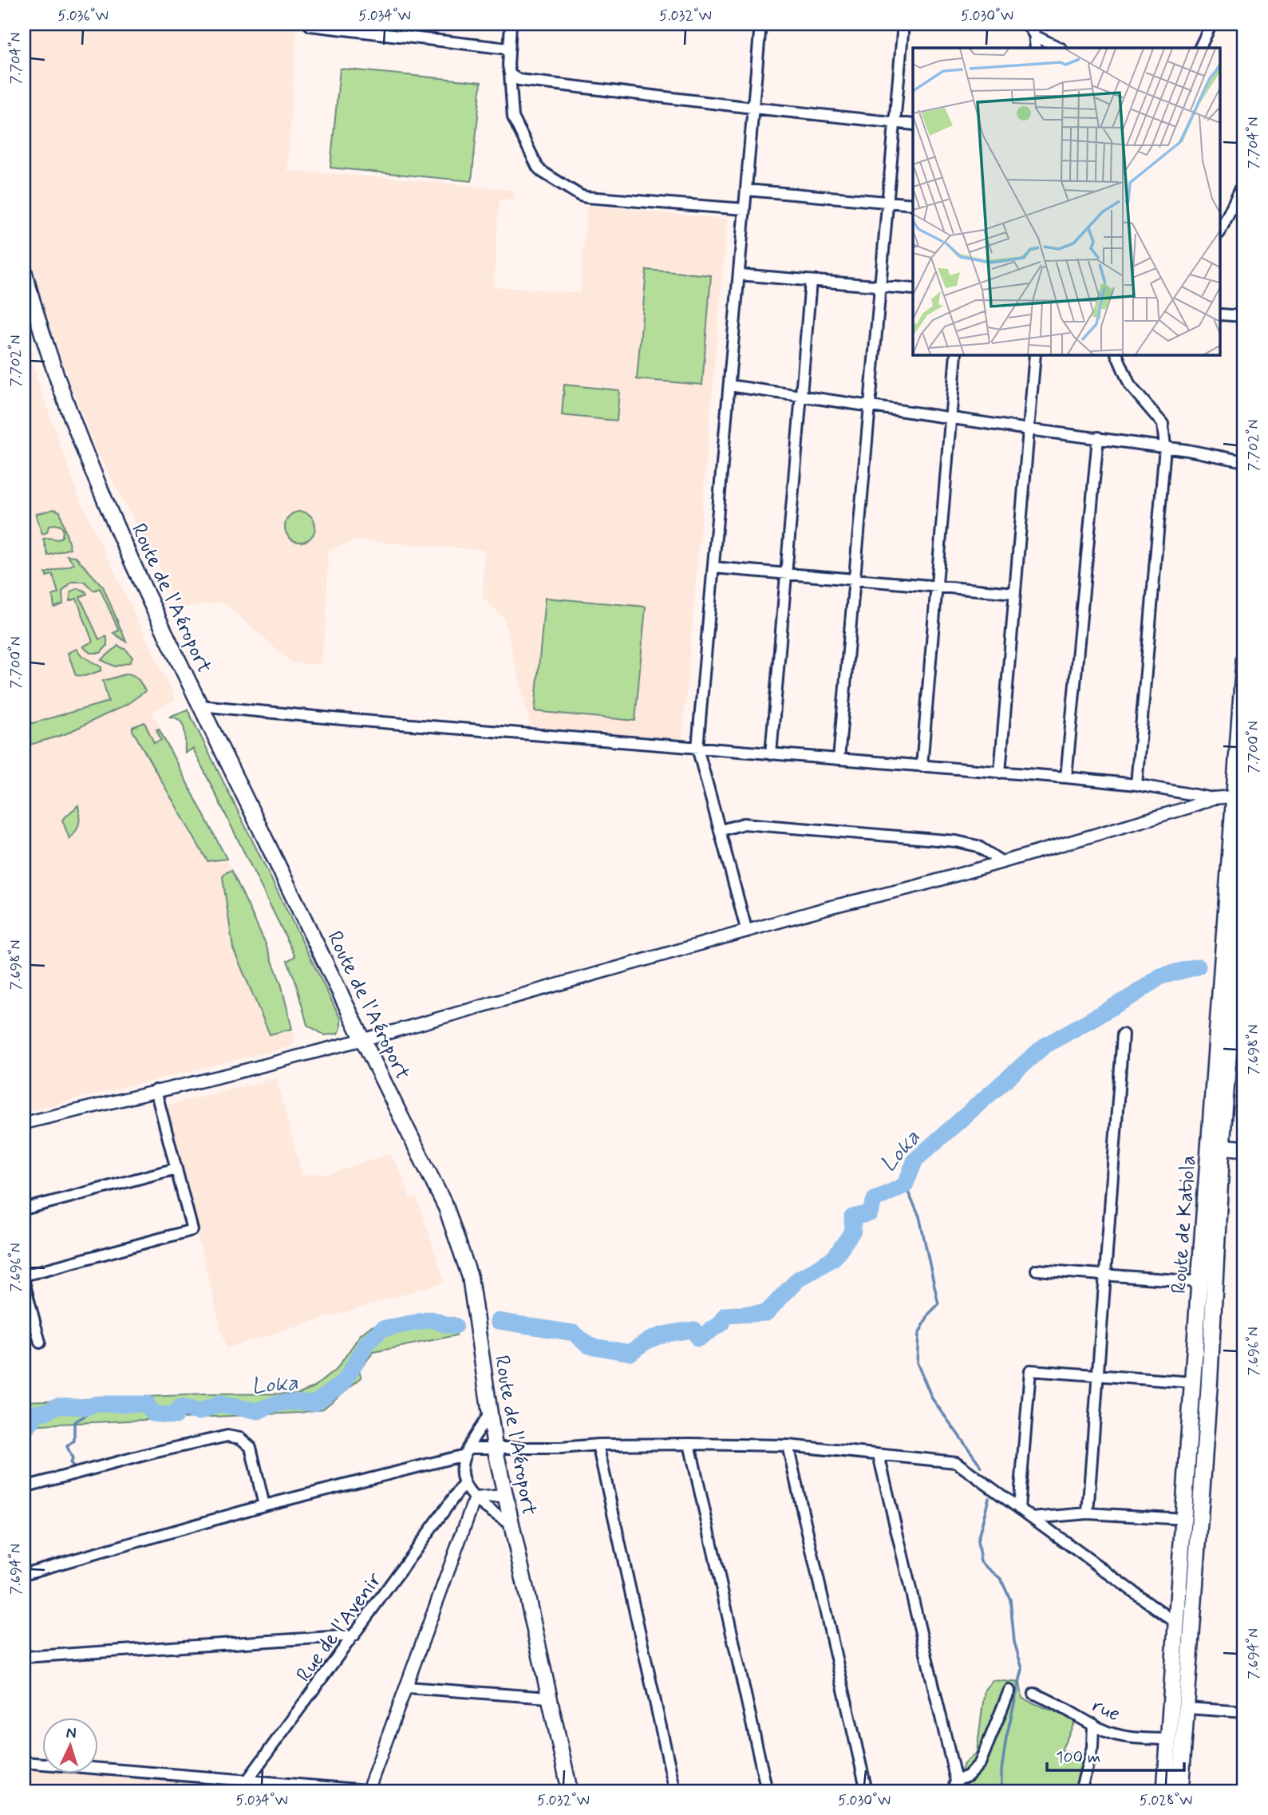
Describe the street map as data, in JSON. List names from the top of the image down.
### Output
{
  "streets": {
    "highway": ["Route de Katiola"],
    "main road": ["Route de l'Aéroport"],
    "street": ["Rue de l'Avenir", "rue"]
  },
  "crossings": [
    ["Route de Katiola", "rue"]
  ],
  "water": ["Loka"],
  "scale_bar": "100 m",
  "north": "top",
  "coordinates": [
    "5.036°W",
    "5.034°W",
    "5.032°W",
    "5.030°W",
    "7.704°N",
    "7.702°N",
    "7.700°N",
    "7.698°N",
    "7.696°N",
    "7.694°N",
    "5.028°W"
  ]
}
